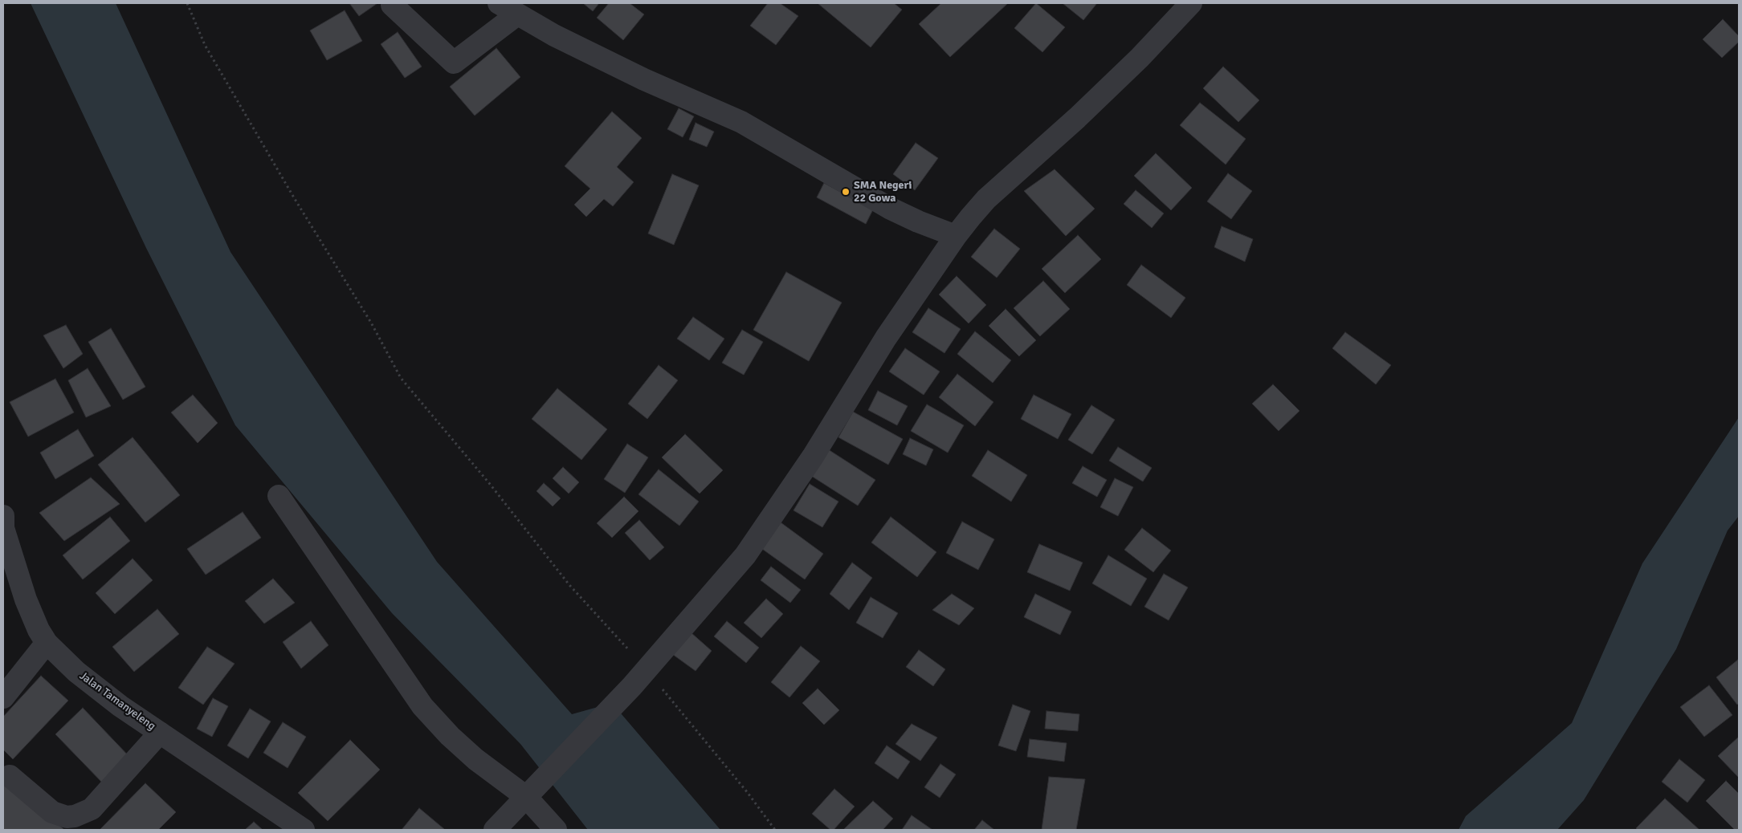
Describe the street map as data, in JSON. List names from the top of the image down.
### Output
{
  "streets": {
    "street": ["Jalan Tamanyeleng"]
  },
  "places": ["SMA Negeri 22 Gowa"]
}
